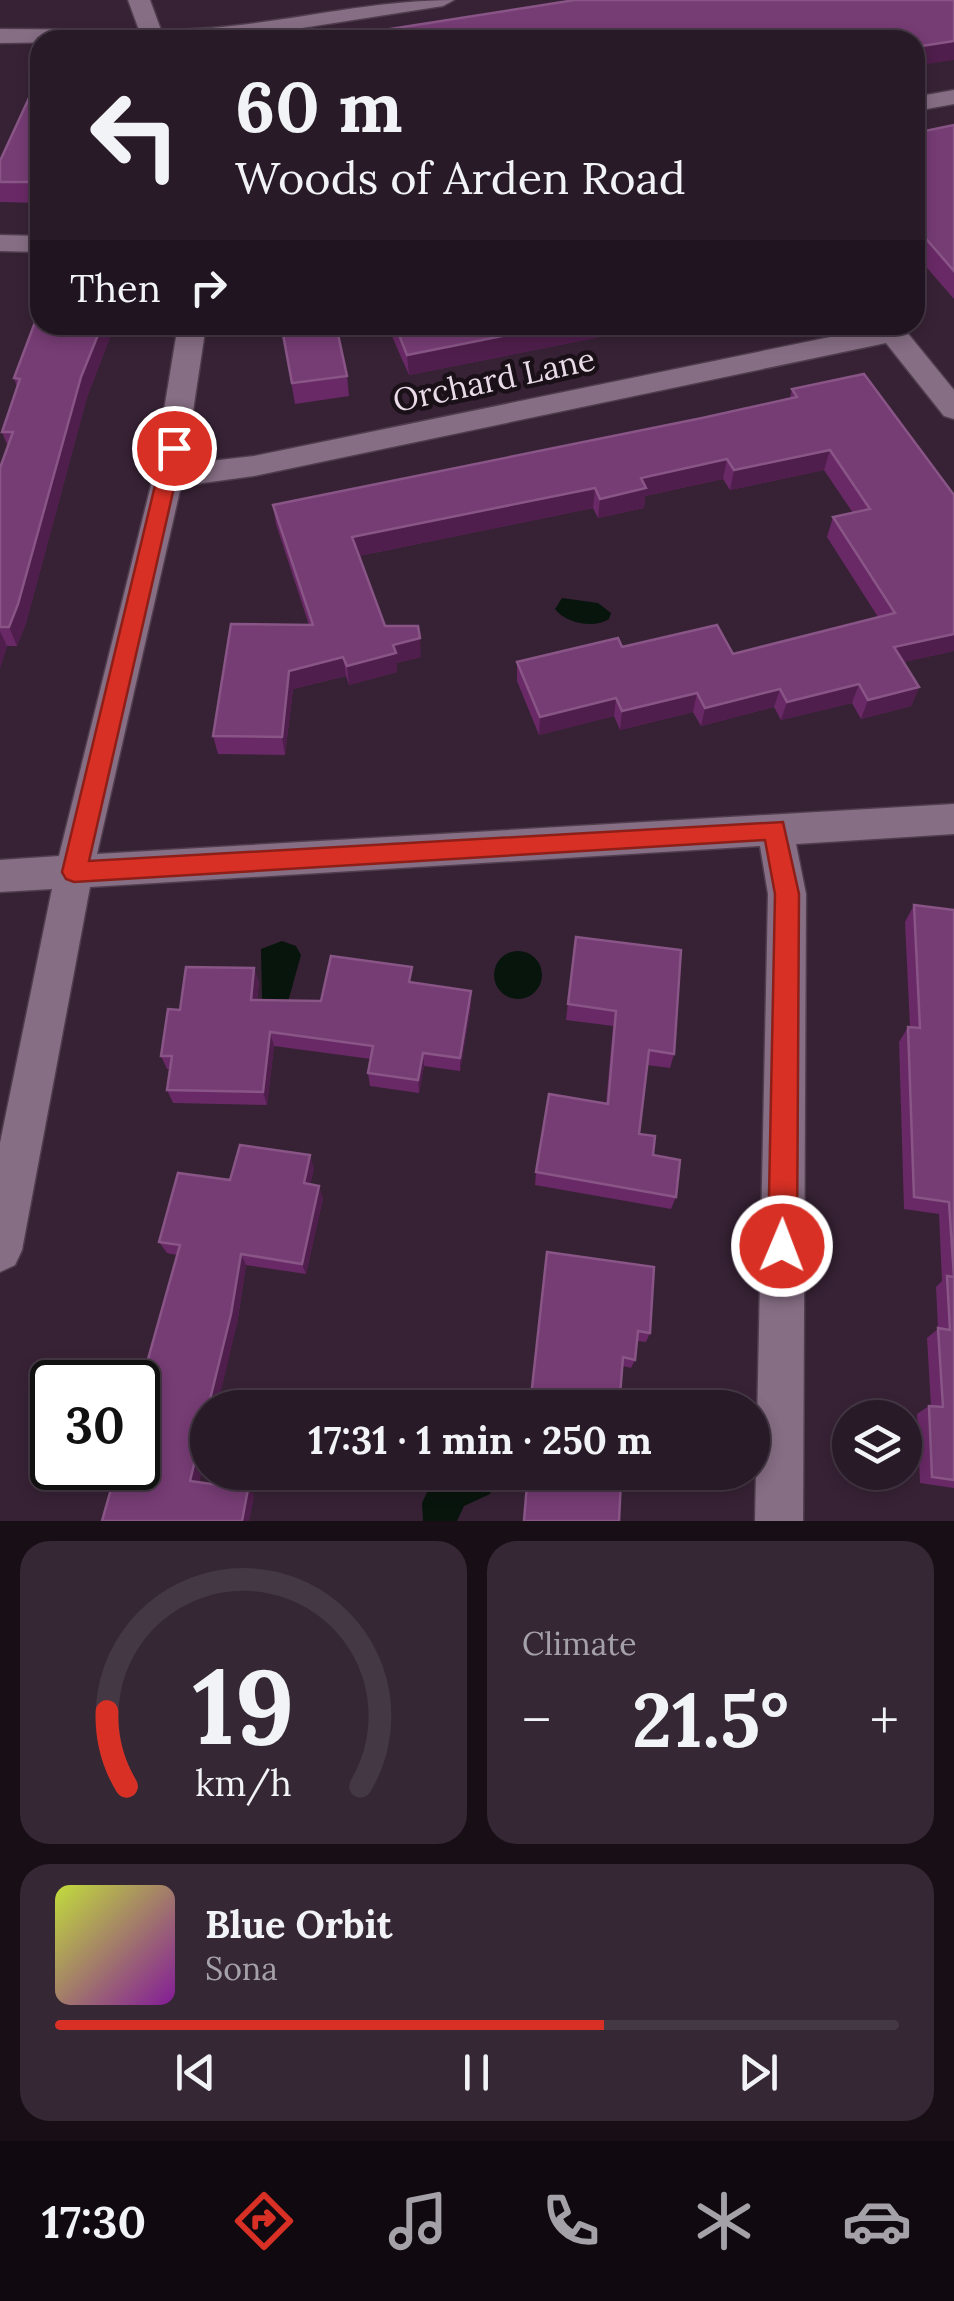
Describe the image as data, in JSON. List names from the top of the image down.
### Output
{
  "streets": {
    "street": ["Orchard Lane"]
  },
  "page": {
    "turn": ["60 m", "Woods of Arden Road"],
    "then": "Then",
    "limit": "30",
    "trip": "17:31 · 1 min · 250 m",
    "tile": "Climate",
    "heat": ["−", "21.5°", "+"],
    "song": ["Blue Orbit", "Sona"],
    "tabs": "17:30",
    "gauge": ["19", "km/h"]
  }
}
